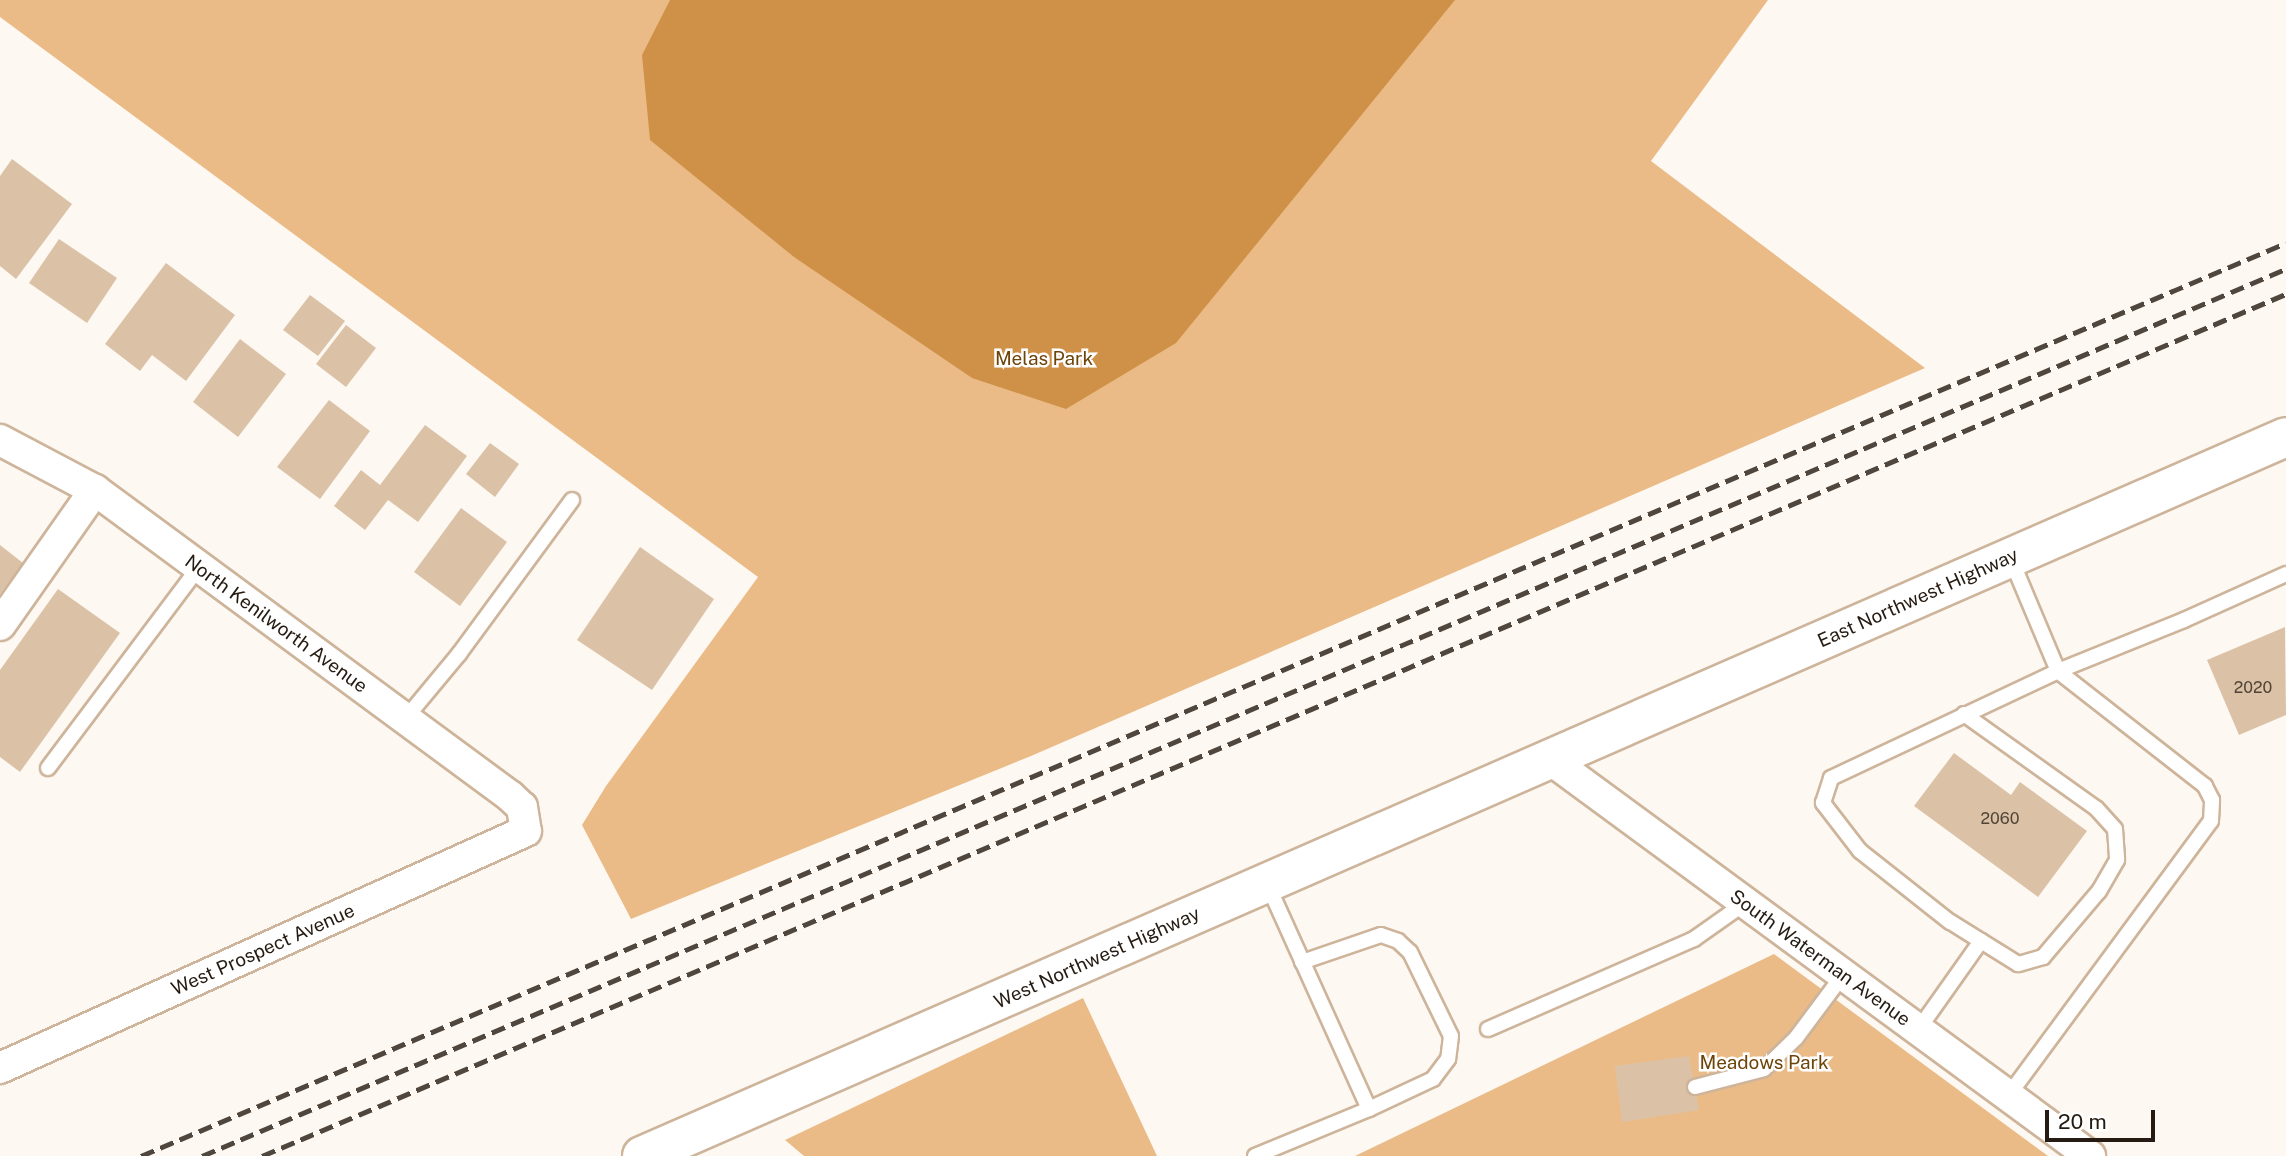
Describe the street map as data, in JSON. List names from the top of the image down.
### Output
{
  "streets": {
    "main road": ["East Northwest Highway", "West Northwest Highway"],
    "street": ["North Kenilworth Avenue", "West Prospect Avenue", "South Waterman Avenue"]
  },
  "crossings": [
    ["East Northwest Highway", "West Northwest Highway"],
    ["East Northwest Highway", "South Waterman Avenue"],
    ["North Kenilworth Avenue", "West Prospect Avenue"],
    ["West Northwest Highway", "South Waterman Avenue"]
  ],
  "parks": ["Melas Park", "Meadows Park"],
  "house_numbers": ["2020", "2060"],
  "scale_bar": "20 m"
}
